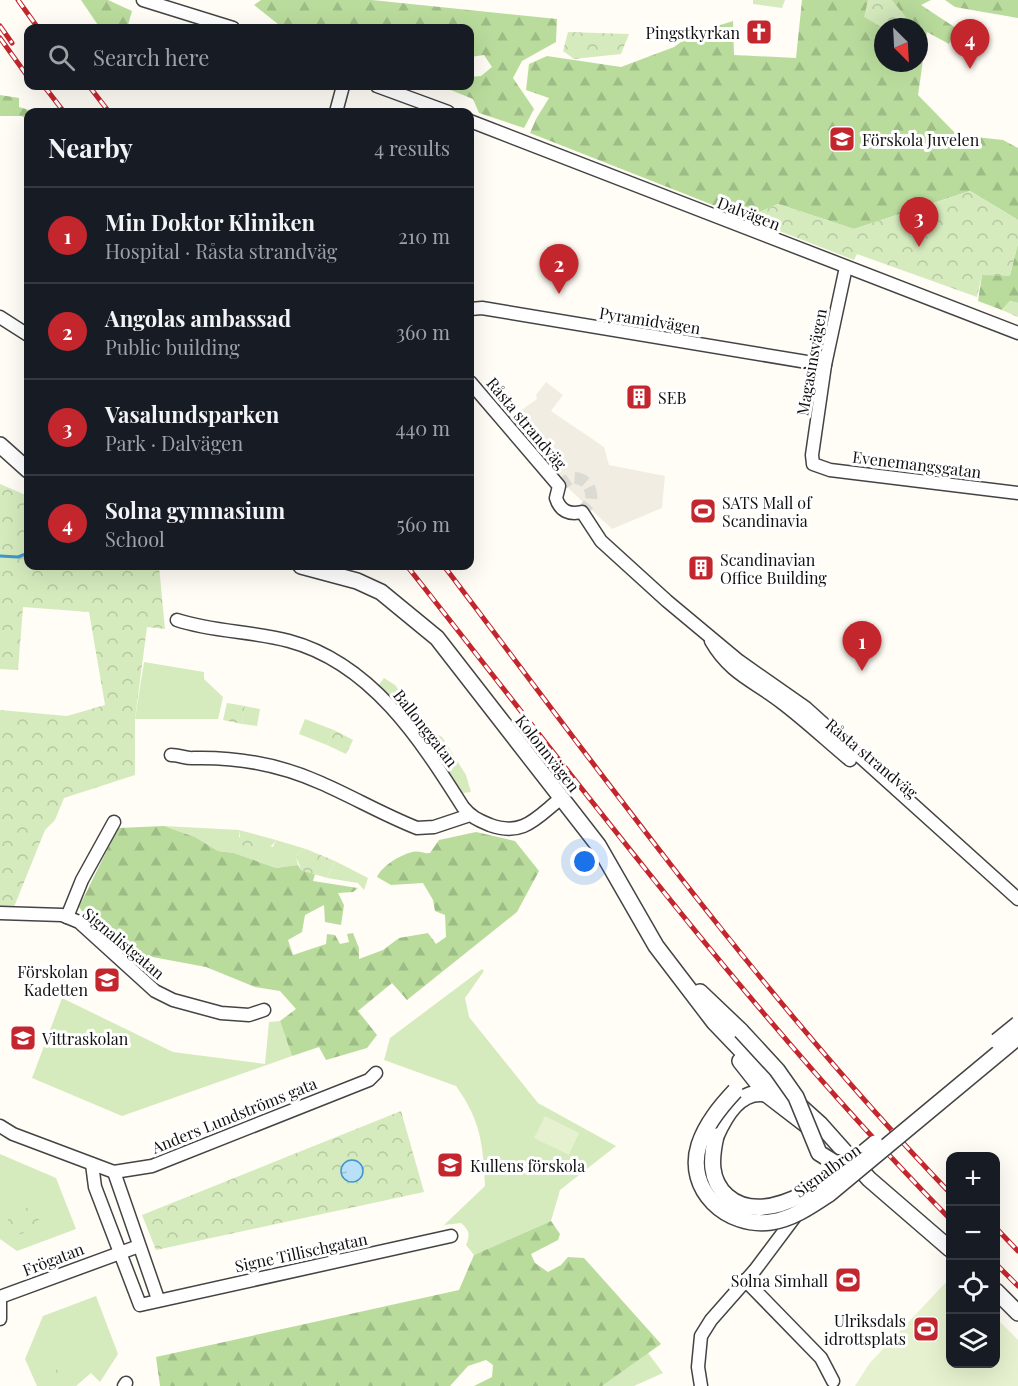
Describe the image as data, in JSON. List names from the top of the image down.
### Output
{
  "streets": {
    "street": [
      "Dalvägen",
      "Pyramidvägen",
      "Magasinsvägen",
      "Råsta strandväg",
      "Evenemangsgatan",
      "Ballonggatan",
      "Kolonnvägen",
      "Signalistgatan",
      "Anders Lundströms gata",
      "Signalbron",
      "Signe Tillischgatan",
      "Frögatan"
    ]
  },
  "crossings": [
    ["Dalvägen", "Magasinsvägen"],
    ["Pyramidvägen", "Magasinsvägen"],
    ["Magasinsvägen", "Evenemangsgatan"],
    ["Kolonnvägen", "Signalbron"],
    ["Anders Lundströms gata", "Signe Tillischgatan"],
    ["Signe Tillischgatan", "Frögatan"]
  ],
  "places": {
    "church": ["Pingstkyrkan"],
    "school or university": [
      "Förskola Juvelen",
      "Förskolan Kadetten",
      "Vittraskolan",
      "Kullens förskola"
    ],
    "building": ["SEB", "Scandinavian Office Building"],
    "sports": ["SATS Mall of Scandinavia", "Solna Simhall", "Ulriksdals idrottsplats"]
  },
  "north": "bottom right",
  "page": {
    "pins": [
      "4",
      "3",
      "2",
      "1"
    ],
    "search": "Search here",
    "heading": ["Nearby", "4 results"],
    "list": [
      {
        "mark": "1",
        "name": "Min Doktor Kliniken",
        "note": "Hospital · Råsta strandväg",
        "value": "210 m"
      },
      {
        "mark": "2",
        "name": "Angolas ambassad",
        "note": "Public building",
        "value": "360 m"
      },
      {
        "mark": "3",
        "name": "Vasalundsparken",
        "note": "Park · Dalvägen",
        "value": "440 m"
      },
      {
        "mark": "4",
        "name": "Solna gymnasium",
        "note": "School",
        "value": "560 m"
      }
    ],
    "map_buttons": ["+", "−"]
  }
}
